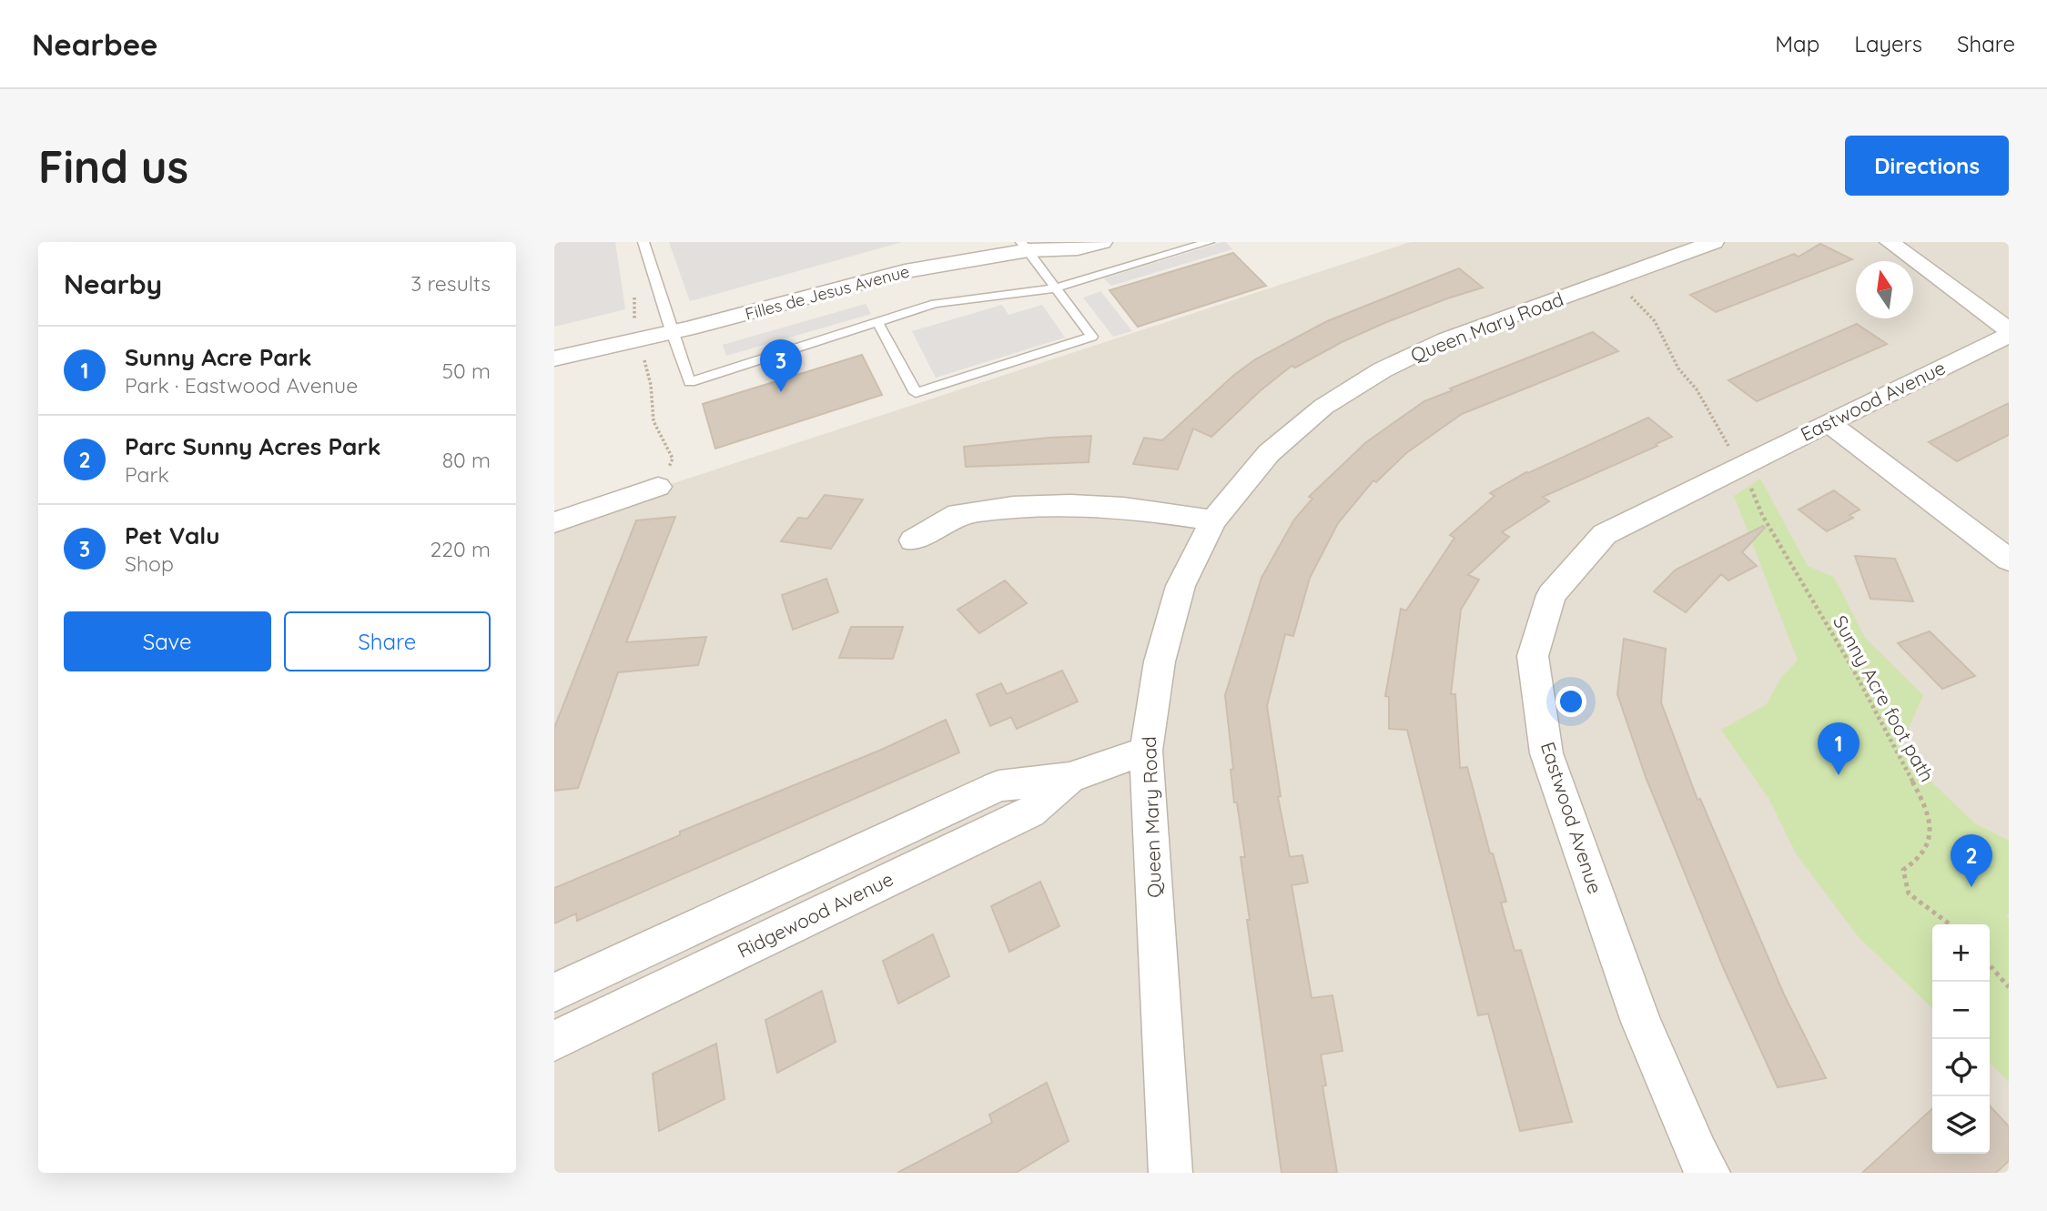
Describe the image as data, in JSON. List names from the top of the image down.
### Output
{
  "streets": {
    "street": [
      "Filles de Jesus Avenue",
      "Queen Mary Road",
      "Eastwood Avenue",
      "Ridgewood Avenue"
    ],
    "path": ["Sunny Acre foot path"]
  },
  "crossings": [
    ["Queen Mary Road", "Ridgewood Avenue"],
    ["Eastwood Avenue", "Sunny Acre foot path"]
  ],
  "north": "top",
  "page": {
    "header": "Nearbee",
    "nav": ["Map", "Layers", "Share"],
    "buttons": [
      "Directions",
      ["Save", "Share"]
    ],
    "title": "Find us",
    "heading": ["Nearby", "3 results"],
    "list": [
      {
        "mark": "1",
        "name": "Sunny Acre Park",
        "note": "Park · Eastwood Avenue",
        "value": "50 m"
      },
      {
        "mark": "2",
        "name": "Parc Sunny Acres Park",
        "note": "Park",
        "value": "80 m"
      },
      {
        "mark": "3",
        "name": "Pet Valu",
        "note": "Shop",
        "value": "220 m"
      }
    ],
    "pins": ["3", "1", "2"],
    "map_buttons": ["+", "−"]
  }
}
